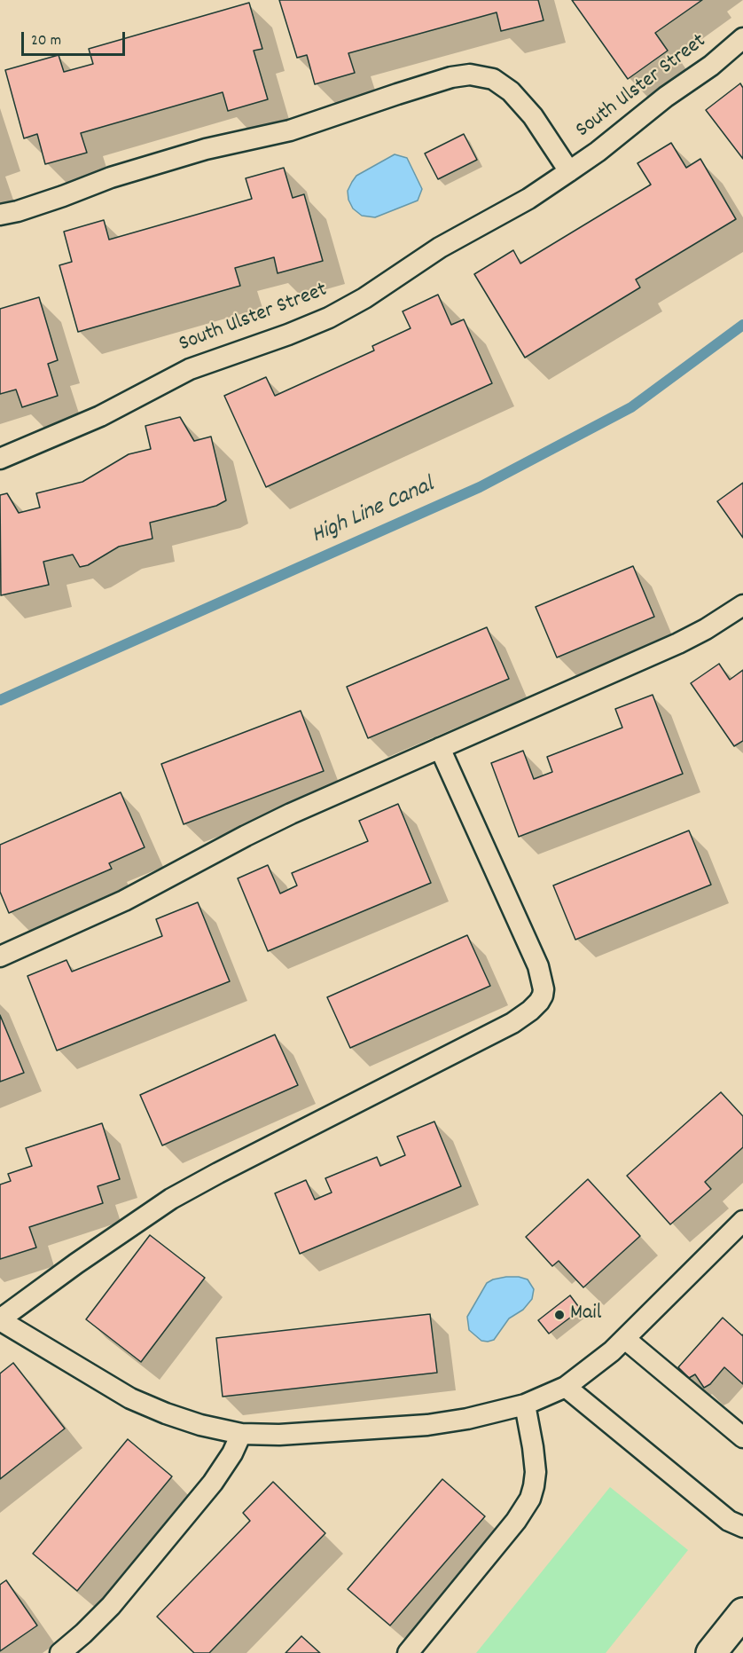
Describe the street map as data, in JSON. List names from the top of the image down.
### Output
{
  "streets": {
    "lane": ["South Ulster Street"]
  },
  "water": ["High Line Canal"],
  "places": ["Mail"],
  "scale_bar": "20 m"
}
